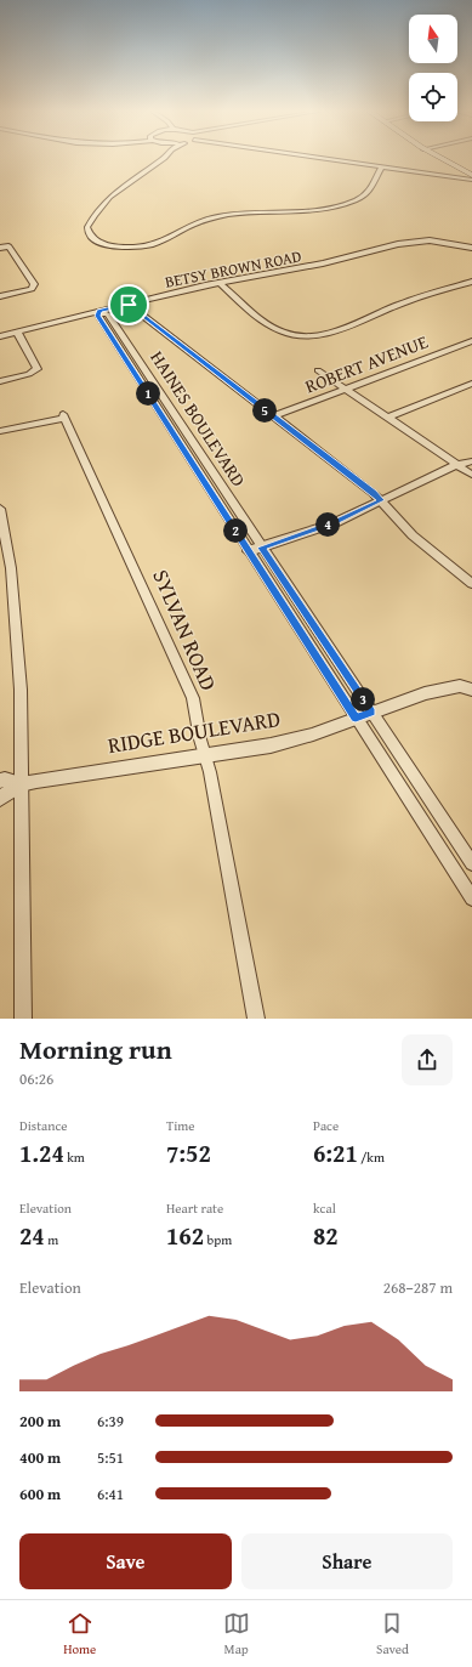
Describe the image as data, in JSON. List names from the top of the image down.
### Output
{
  "streets": {
    "street": [
      "BETSY BROWN ROAD",
      "ROBERT AVENUE",
      "HAINES BOULEVARD",
      "SYLVAN ROAD",
      "RIDGE BOULEVARD"
    ]
  },
  "crossings": [
    ["BETSY BROWN ROAD", "HAINES BOULEVARD"],
    ["HAINES BOULEVARD", "RIDGE BOULEVARD"],
    ["SYLVAN ROAD", "RIDGE BOULEVARD"]
  ],
  "north": "top",
  "page": {
    "pins": [
      "1",
      "5",
      "4",
      "2",
      "3"
    ],
    "heading": ["Morning run", "06:26"],
    "stats": [
      ["Distance", "1.24 km"],
      ["Time", "7:52"],
      ["Pace", "6:21 /km"],
      ["Elevation", "24 m"],
      ["Heart rate", "162 bpm"],
      ["kcal", "82"]
    ],
    "chart": ["Elevation", "268–287 m"],
    "list": [
      {
        "name": "200 m",
        "note": "6:39"
      },
      {
        "name": "400 m",
        "note": "5:51"
      },
      {
        "name": "600 m",
        "note": "6:41"
      }
    ],
    "buttons": ["Save", "Share"],
    "tabs": ["Home", "Map", "Saved"]
  }
}
